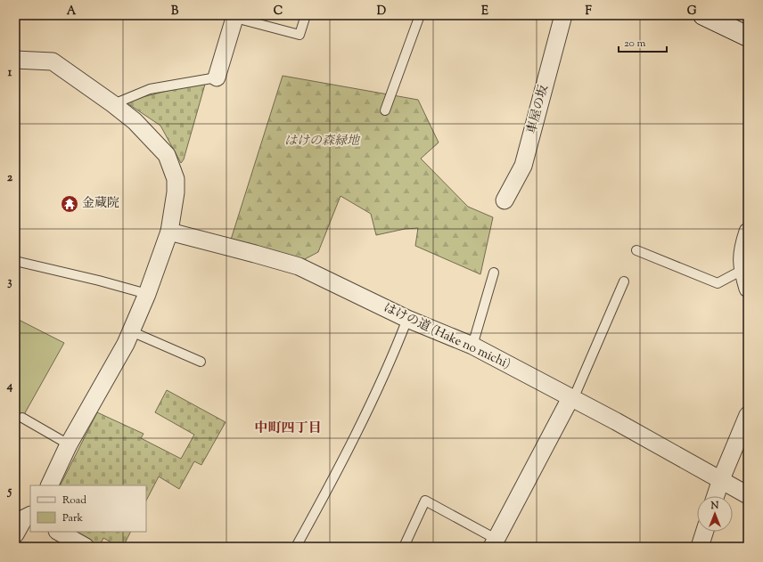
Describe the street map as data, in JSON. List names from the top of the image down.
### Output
{
  "streets": {
    "street": ["車屋の坂", "はけの道 (Hake no michi)"]
  },
  "districts": ["中町四丁目"],
  "parks": ["はけの森緑地"],
  "places": {
    "temple": ["金蔵院"]
  },
  "legend": ["Road", "Park"],
  "scale_bar": "20 m",
  "north": "top",
  "grid": {
    "columns": [
      "A",
      "B",
      "C",
      "D",
      "E",
      "F",
      "G"
    ],
    "rows": [
      "1",
      "2",
      "3",
      "4",
      "5"
    ]
  }
}
